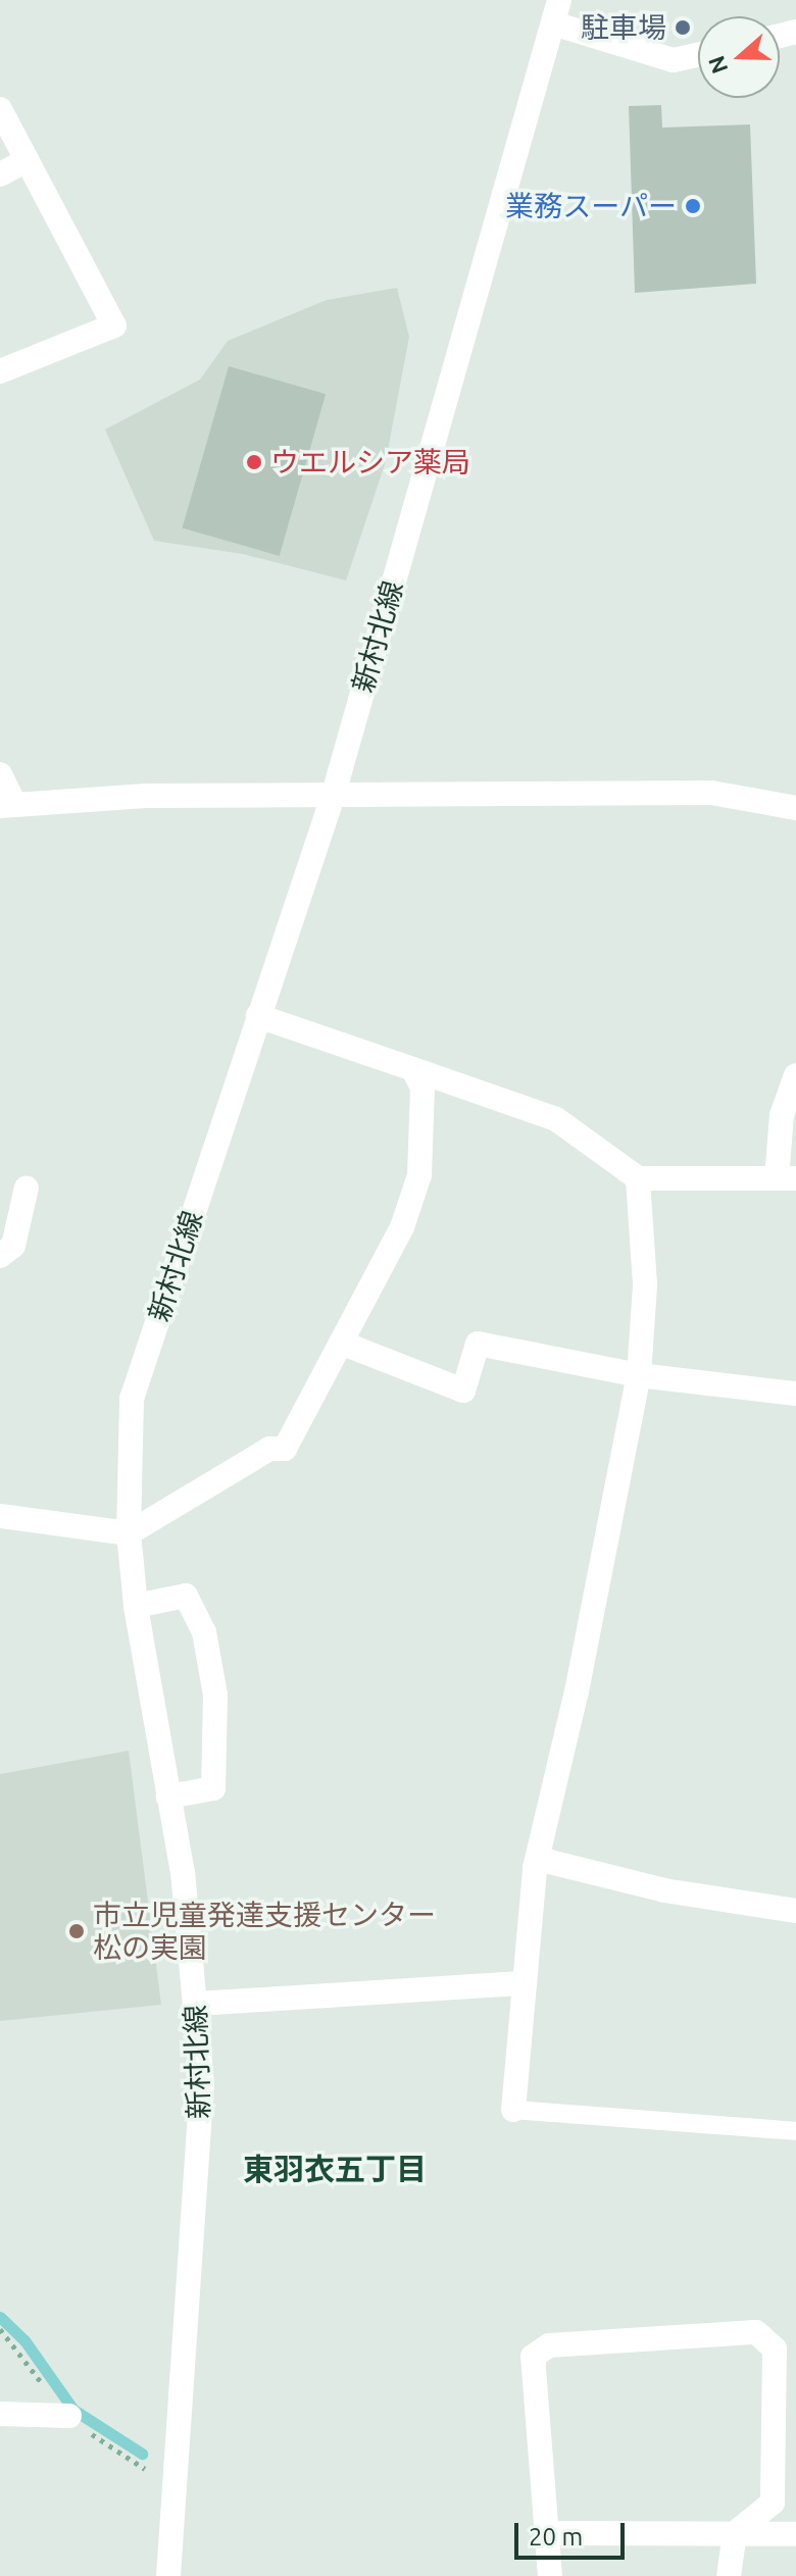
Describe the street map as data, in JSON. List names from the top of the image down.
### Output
{
  "streets": {
    "street": ["新村北線"]
  },
  "districts": ["東羽衣五丁目"],
  "places": [
    "駐車場",
    "業務スーパー",
    "ウエルシア薬局",
    "市立児童発達支援センター 松の実園"
  ],
  "scale_bar": "20 m",
  "north": "left"
}
